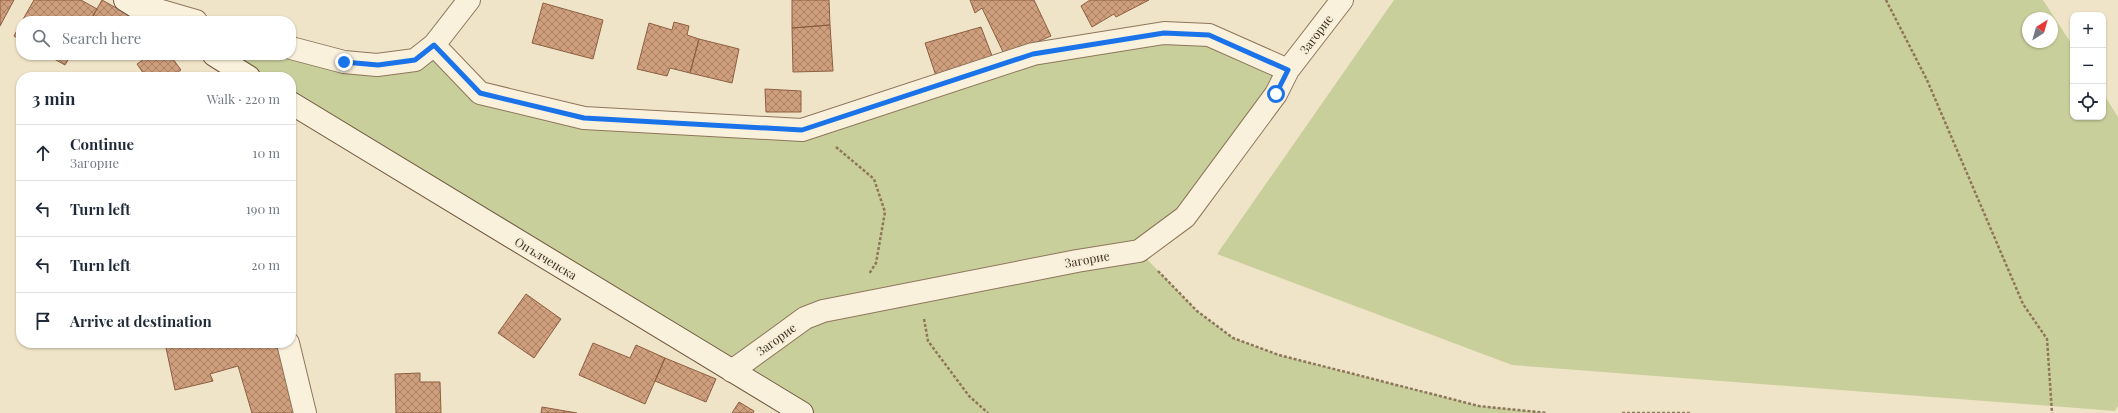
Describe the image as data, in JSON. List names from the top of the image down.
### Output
{
  "streets": {
    "street": ["Загорие", "Опълченска"]
  },
  "crossings": [
    ["Загорие", "Опълченска"]
  ],
  "north": "top right",
  "page": {
    "map_buttons": ["+", "−"],
    "search": "Search here",
    "heading": ["3 min", "Walk · 220 m"],
    "list": [
      ["Continue", "Загорие", "10 m"],
      ["Turn left", "190 m"],
      ["Turn left", "20 m"],
      "Arrive at destination"
    ]
  }
}
